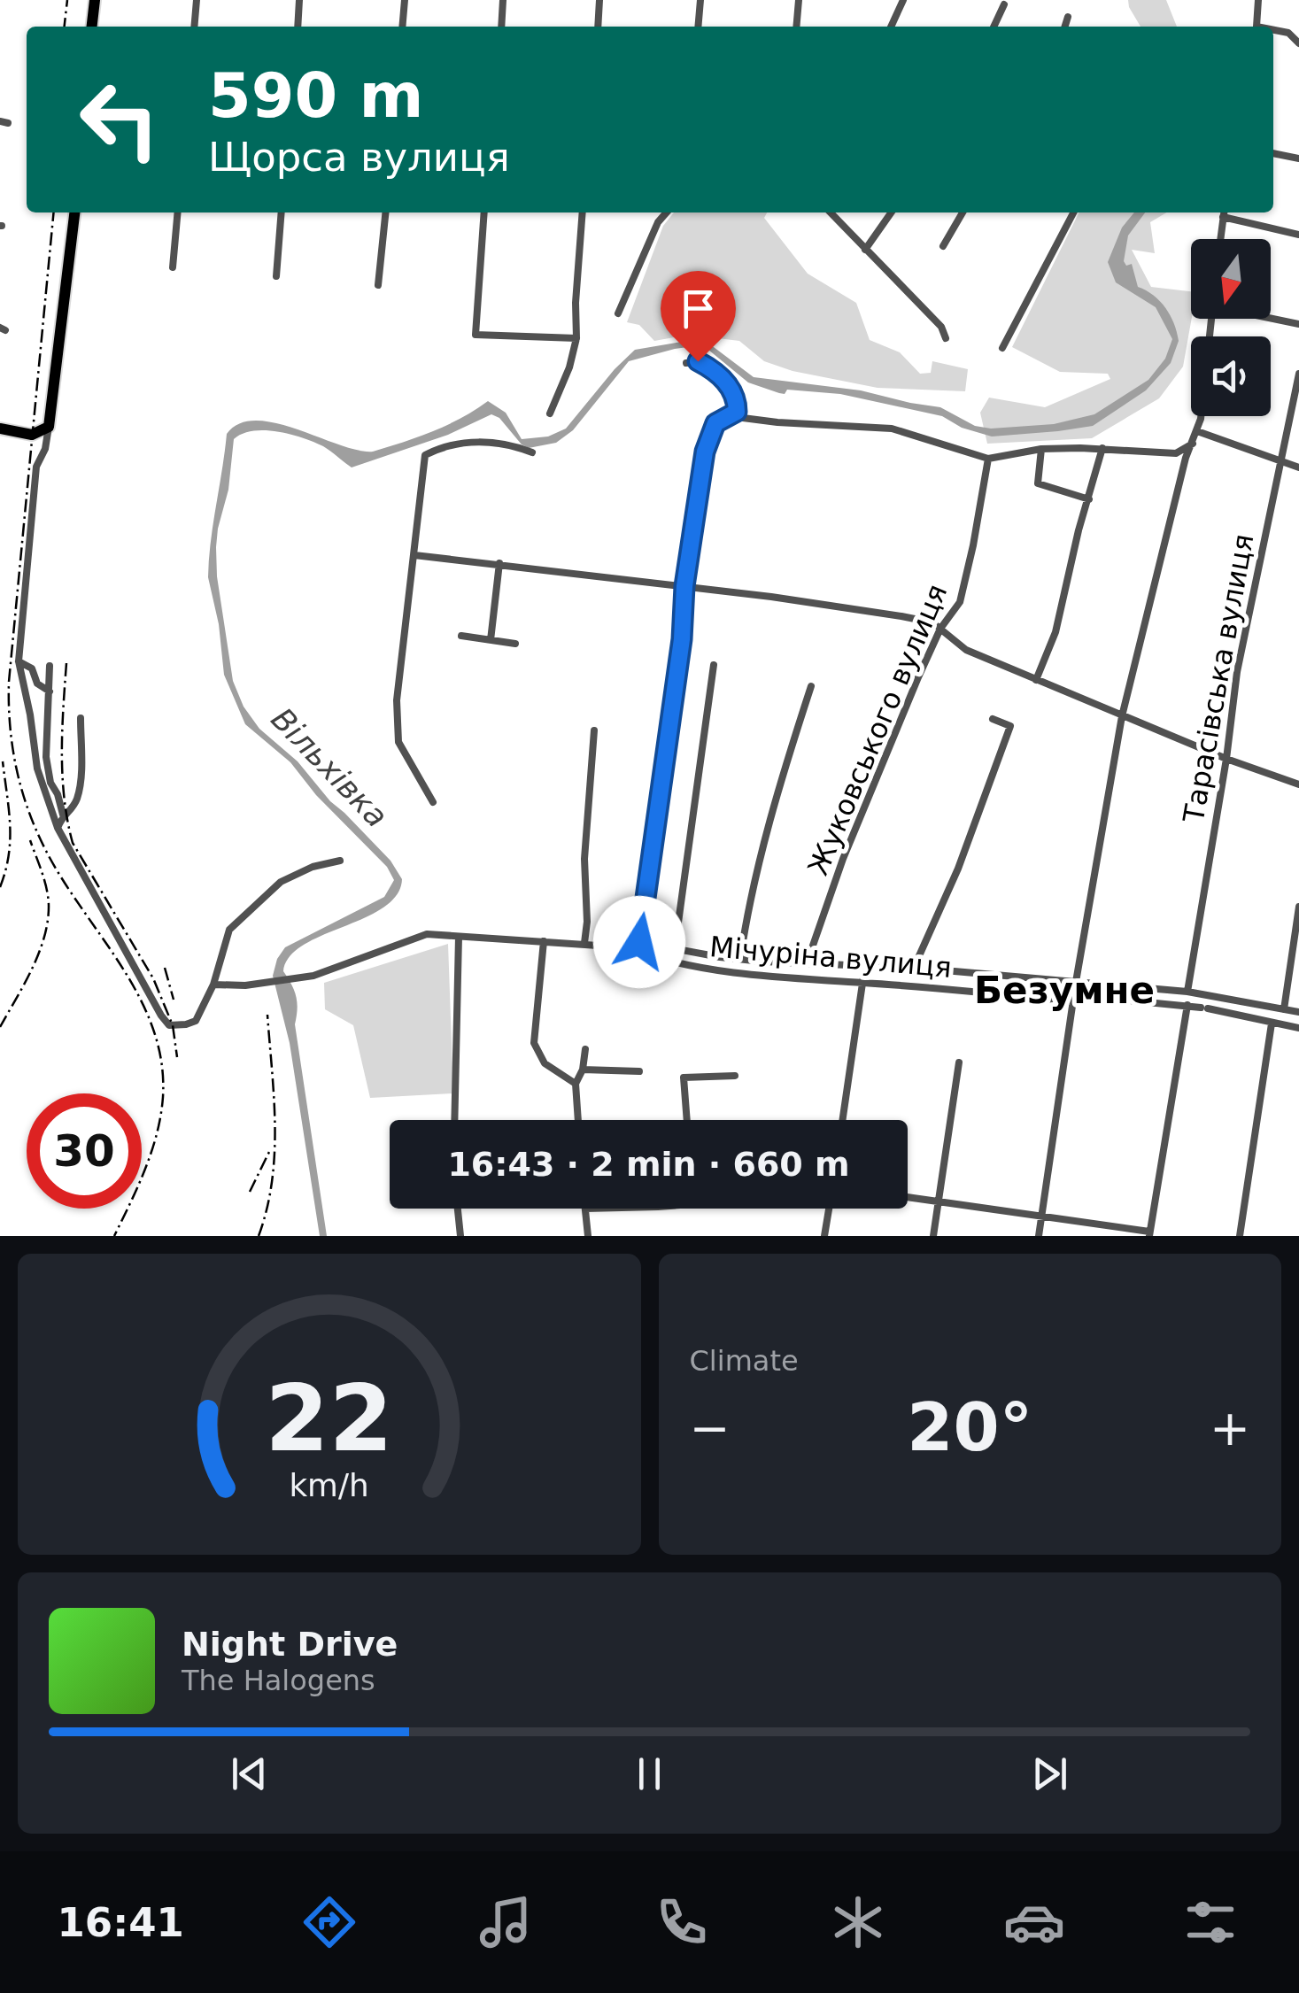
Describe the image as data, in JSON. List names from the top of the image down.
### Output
{
  "streets": {
    "street": ["Тарасівська вулиця", "Жуковського вулиця", "Мічуріна вулиця"]
  },
  "crossings": [
    ["Тарасівська вулиця", "Мічуріна вулиця"],
    ["Жуковського вулиця", "Мічуріна вулиця"]
  ],
  "districts": ["Безумне"],
  "water": ["Вільхівка"],
  "north": "bottom",
  "page": {
    "turn": ["590 m", "Щорса вулиця"],
    "limit": "30",
    "trip": "16:43 · 2 min · 660 m",
    "tile": "Climate",
    "heat": ["−", "20°", "+"],
    "song": ["Night Drive", "The Halogens"],
    "tabs": "16:41",
    "gauge": ["22", "km/h"]
  }
}
